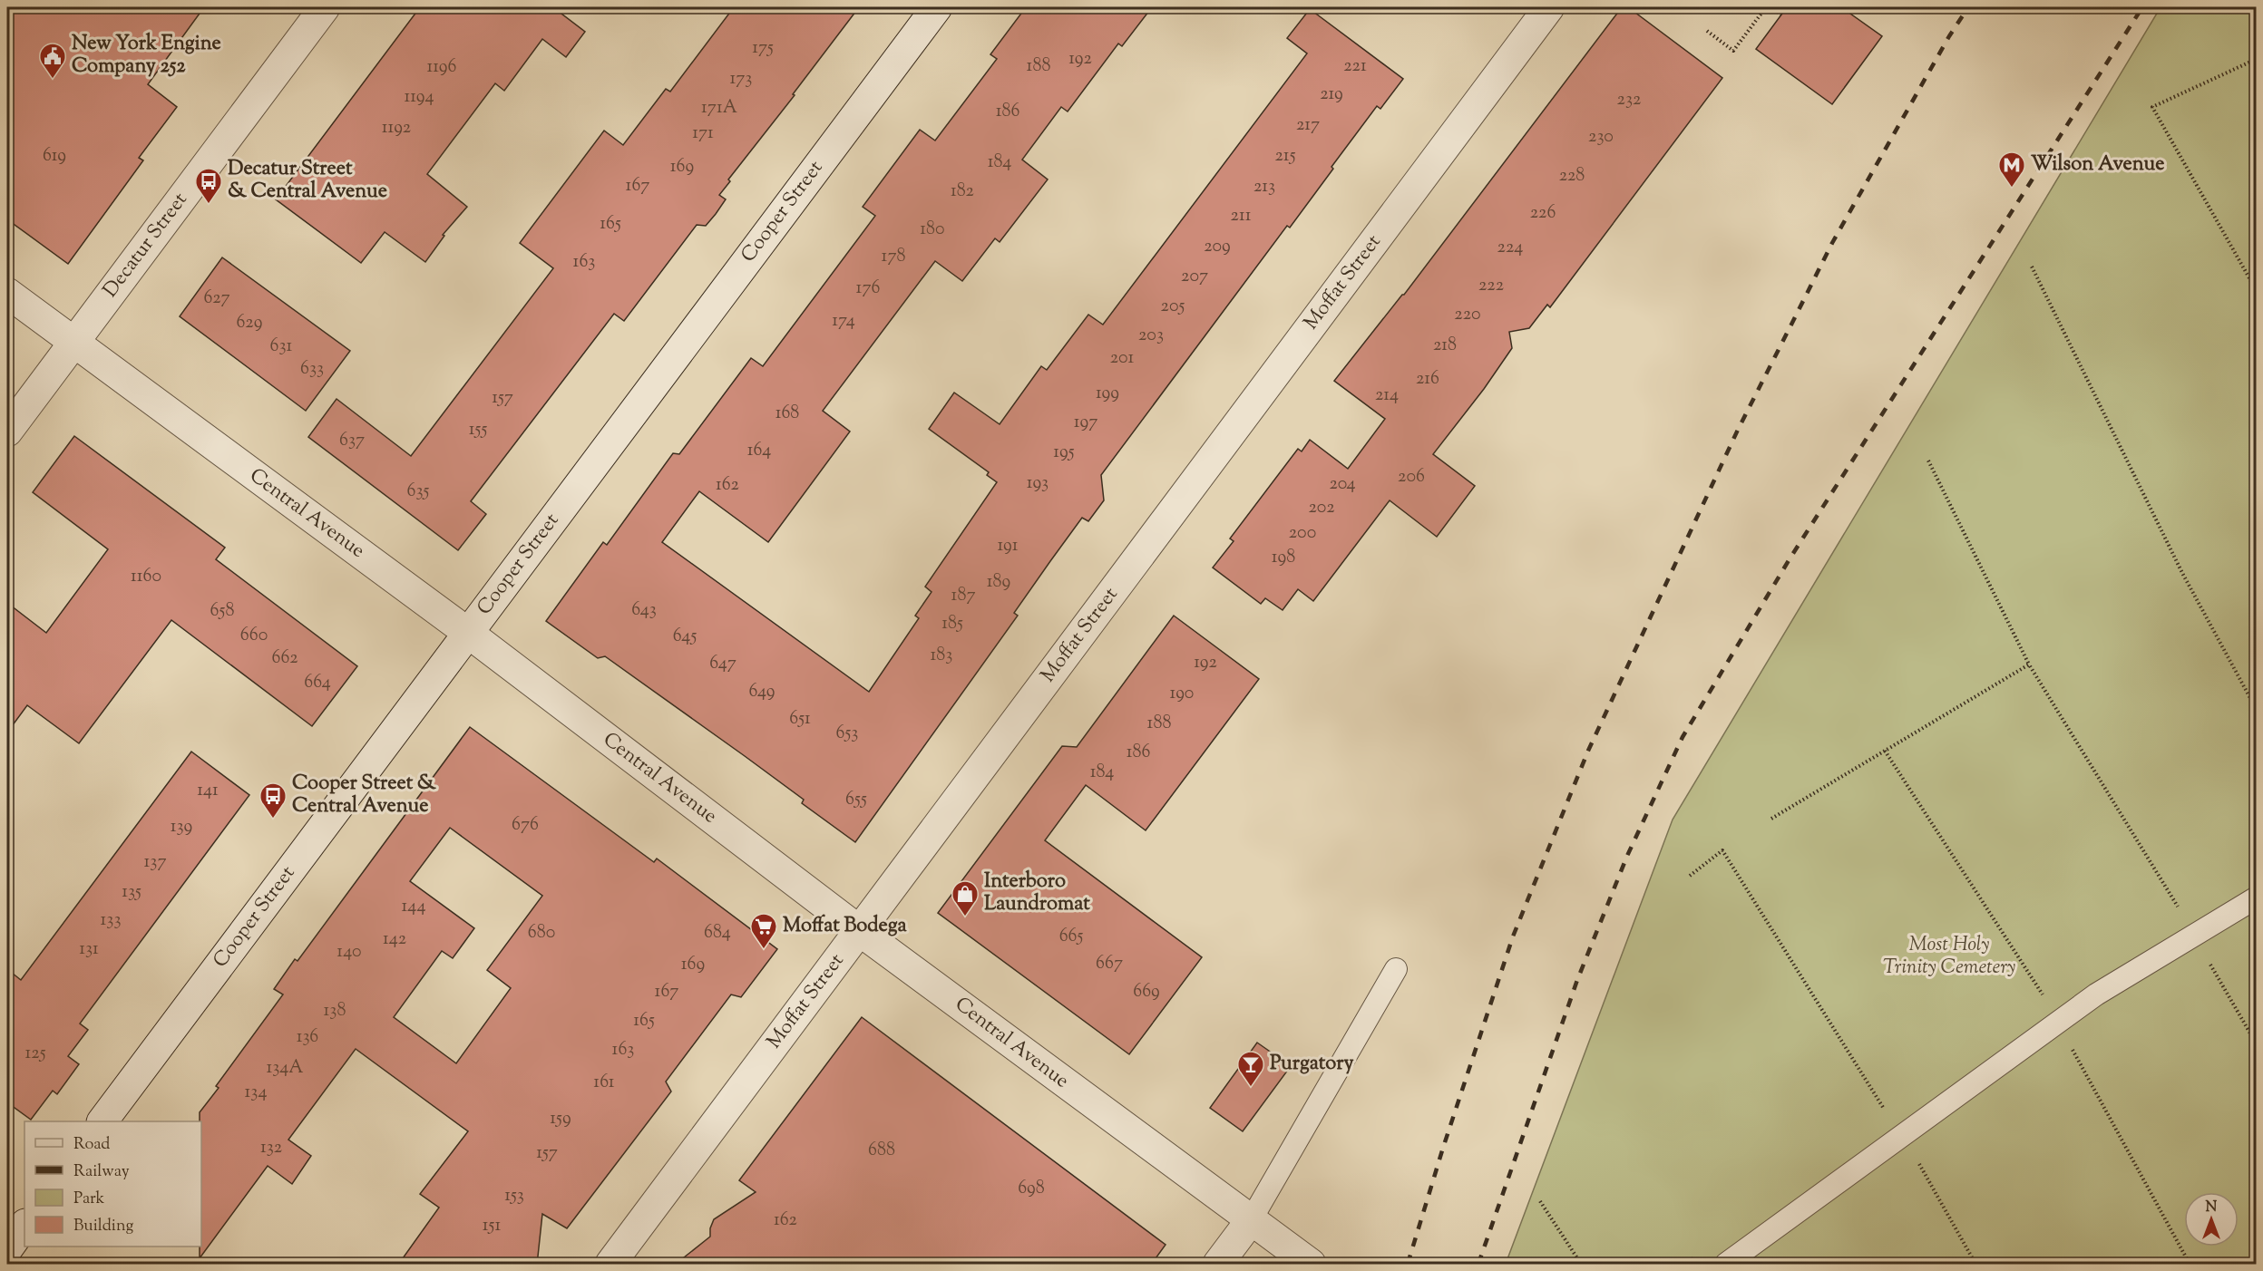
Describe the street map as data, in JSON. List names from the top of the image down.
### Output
{
  "streets": {
    "street": [
      "Cooper Street",
      "Decatur Street",
      "Moffat Street",
      "Central Avenue"
    ]
  },
  "crossings": [
    ["Cooper Street", "Central Avenue"],
    ["Decatur Street", "Central Avenue"],
    ["Moffat Street", "Central Avenue"]
  ],
  "parks": ["Most Holy Trinity Cemetery"],
  "places": {
    "public building": ["New York Engine Company 252"],
    "metro station": ["Wilson Avenue"],
    "bus stop": ["Decatur Street & Central Avenue", "Cooper Street & Central Avenue"],
    "shop": ["Interboro Laundromat"],
    "supermarket": ["Moffat Bodega"],
    "bar": ["Purgatory"]
  },
  "house_numbers": [
    "175",
    "192",
    "188",
    "221",
    "1196",
    "173",
    "219",
    "1194",
    "232",
    "171A",
    "186",
    "217",
    "1192",
    "171",
    "230",
    "619",
    "215",
    "184",
    "169",
    "228",
    "167",
    "213",
    "182",
    "226",
    "211",
    "165",
    "180",
    "209",
    "224",
    "178",
    "163",
    "207",
    "222",
    "176",
    "627",
    "205",
    "220",
    "174",
    "629",
    "203",
    "218",
    "631",
    "201",
    "633",
    "216",
    "199",
    "214",
    "157",
    "168",
    "197",
    "155",
    "637",
    "164",
    "195",
    "206",
    "193",
    "204",
    "162",
    "635",
    "202",
    "200",
    "191",
    "198",
    "1160",
    "189",
    "187",
    "643",
    "658",
    "185",
    "660",
    "645",
    "183",
    "662",
    "192",
    "647",
    "664",
    "649",
    "190",
    "651",
    "188",
    "653",
    "186",
    "184",
    "141",
    "655",
    "676",
    "139",
    "137",
    "135",
    "144",
    "133",
    "680",
    "684",
    "665",
    "142",
    "131",
    "140",
    "667",
    "169",
    "167",
    "669",
    "138",
    "165",
    "136",
    "163",
    "125",
    "134A",
    "161",
    "134",
    "159",
    "132",
    "688",
    "157",
    "698",
    "153",
    "162",
    "151"
  ],
  "legend": [
    "Road",
    "Railway",
    "Park",
    "Building"
  ],
  "north": "top"
}
